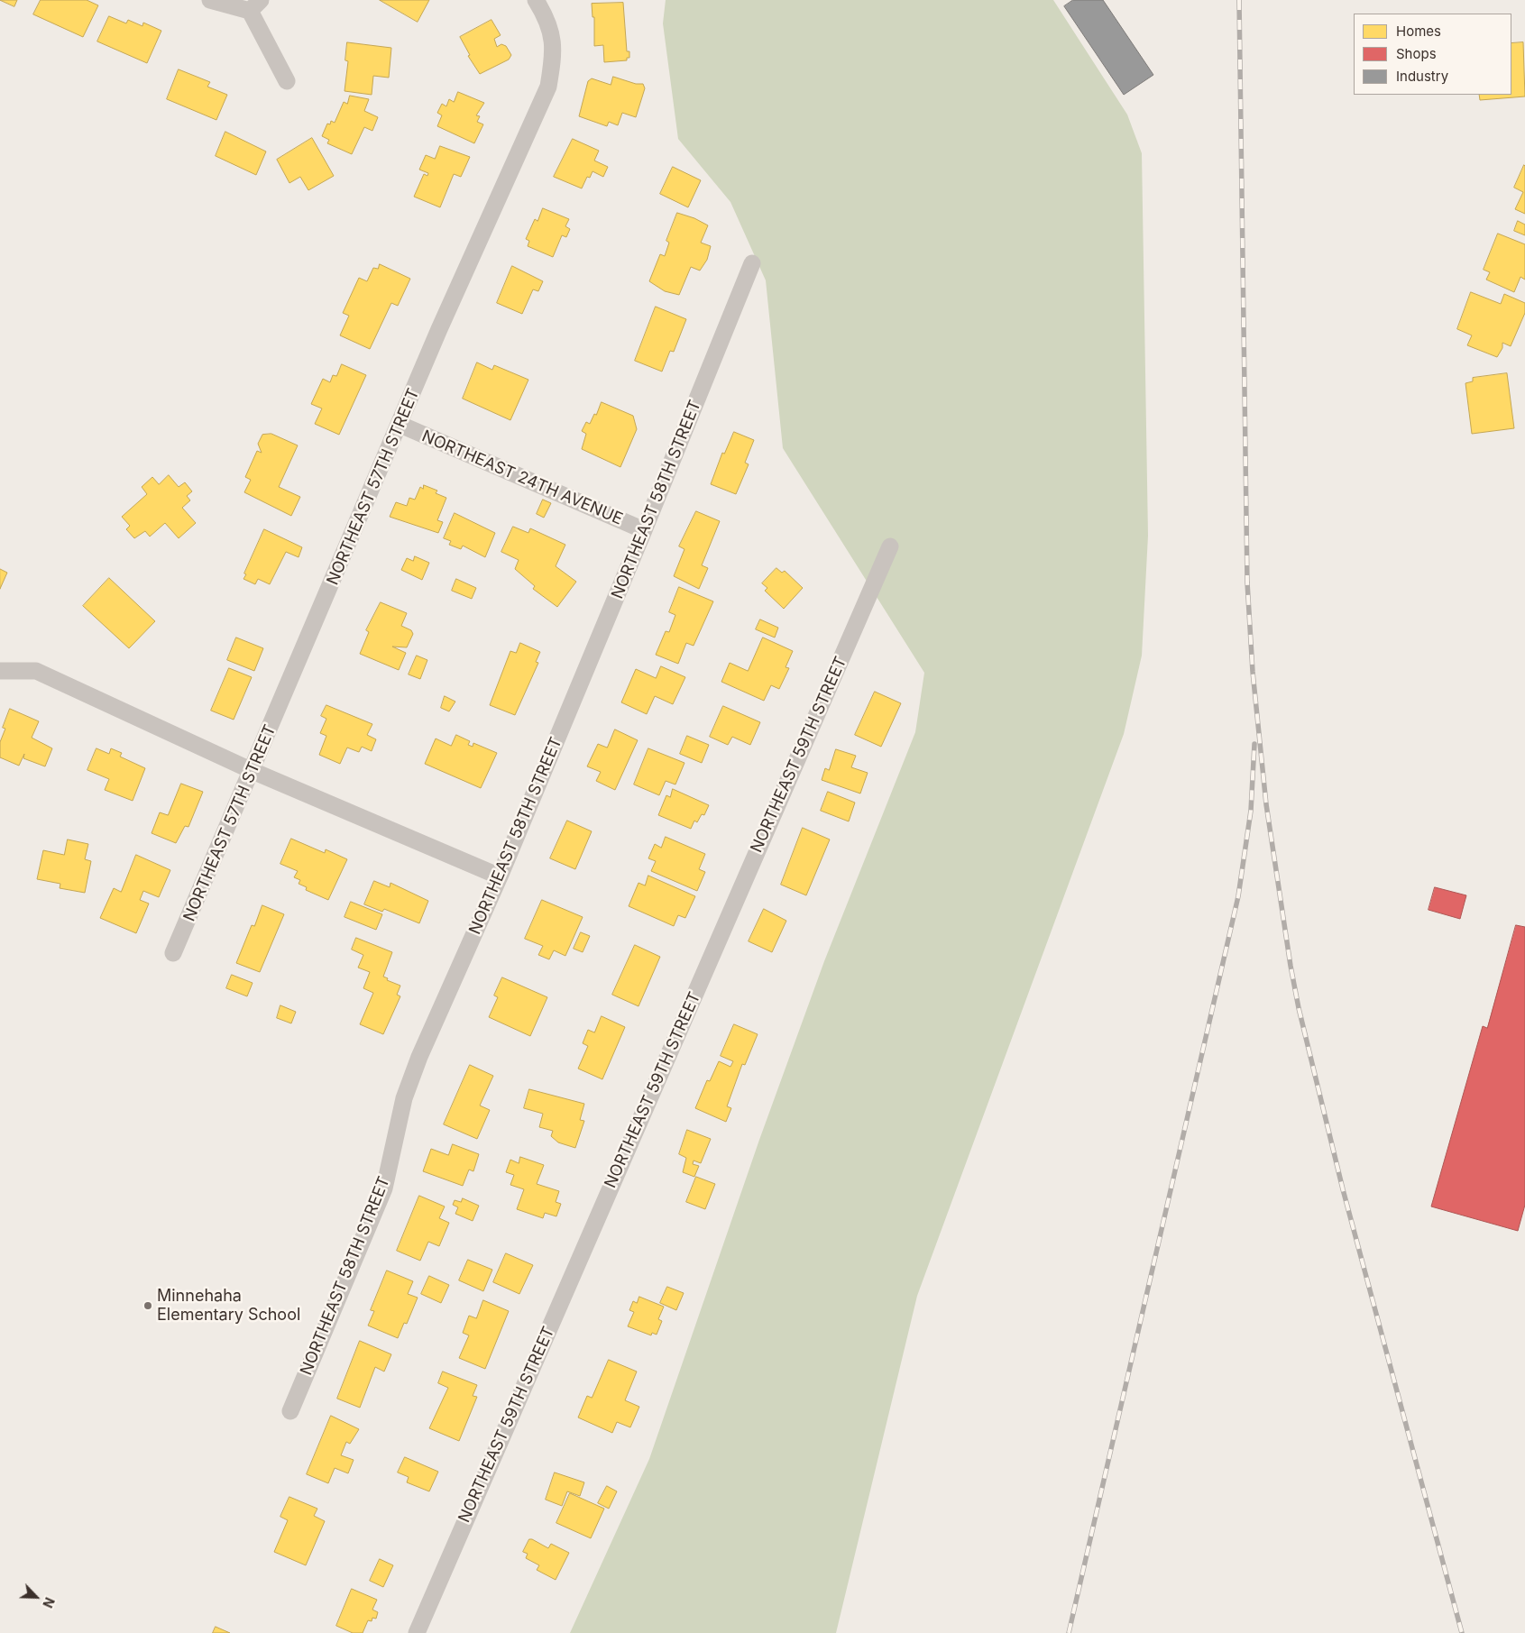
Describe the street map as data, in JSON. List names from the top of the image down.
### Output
{
  "streets": {
    "street": [
      "NORTHEAST 24TH AVENUE",
      "NORTHEAST 57TH STREET",
      "NORTHEAST 58TH STREET",
      "NORTHEAST 59TH STREET"
    ]
  },
  "crossings": [
    ["NORTHEAST 24TH AVENUE", "NORTHEAST 57TH STREET"],
    ["NORTHEAST 24TH AVENUE", "NORTHEAST 58TH STREET"]
  ],
  "places": ["Minnehaha Elementary School"],
  "legend": ["Homes", "Shops", "Industry"],
  "north": "bottom right"
}
